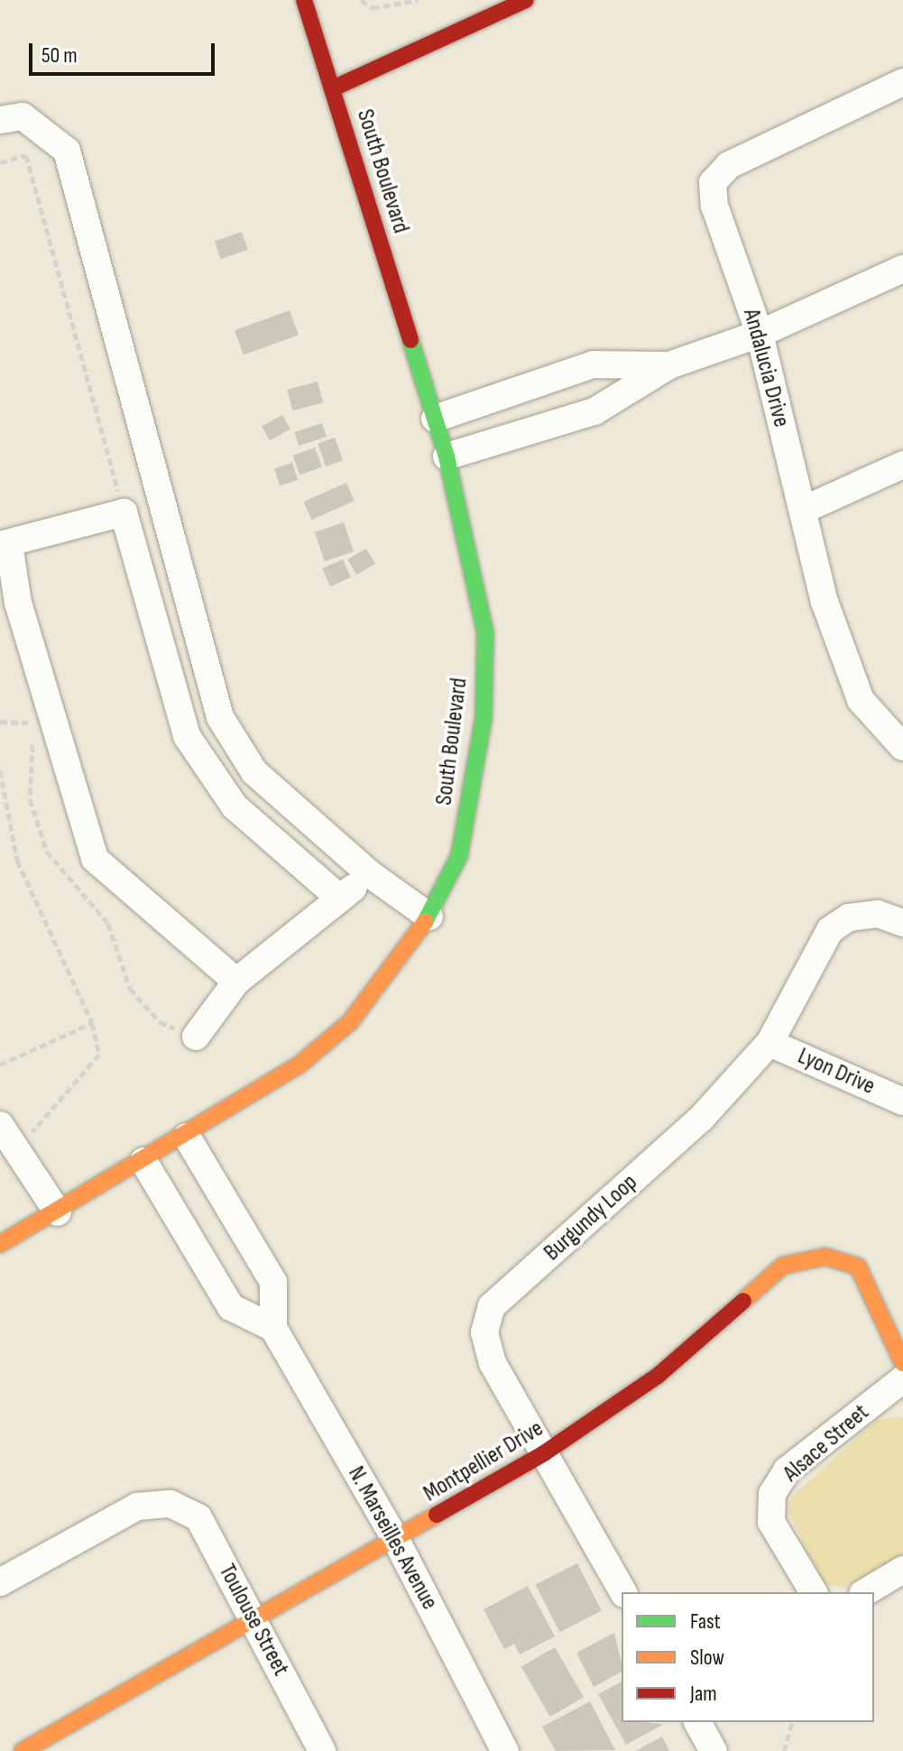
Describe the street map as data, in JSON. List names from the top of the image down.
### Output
{
  "streets": {
    "main road": ["South Boulevard", "Montpellier Drive"],
    "street": [
      "Andalucia Drive",
      "Lyon Drive",
      "Burgundy Loop",
      "Alsace Street",
      "N. Marseilles Avenue",
      "Toulouse Street"
    ]
  },
  "crossings": [
    ["Lyon Drive", "Burgundy Loop"],
    ["Burgundy Loop", "Montpellier Drive"],
    ["Montpellier Drive", "N. Marseilles Avenue"],
    ["Montpellier Drive", "Toulouse Street"]
  ],
  "legend": ["Fast", "Slow", "Jam"],
  "scale_bar": "50 m"
}
